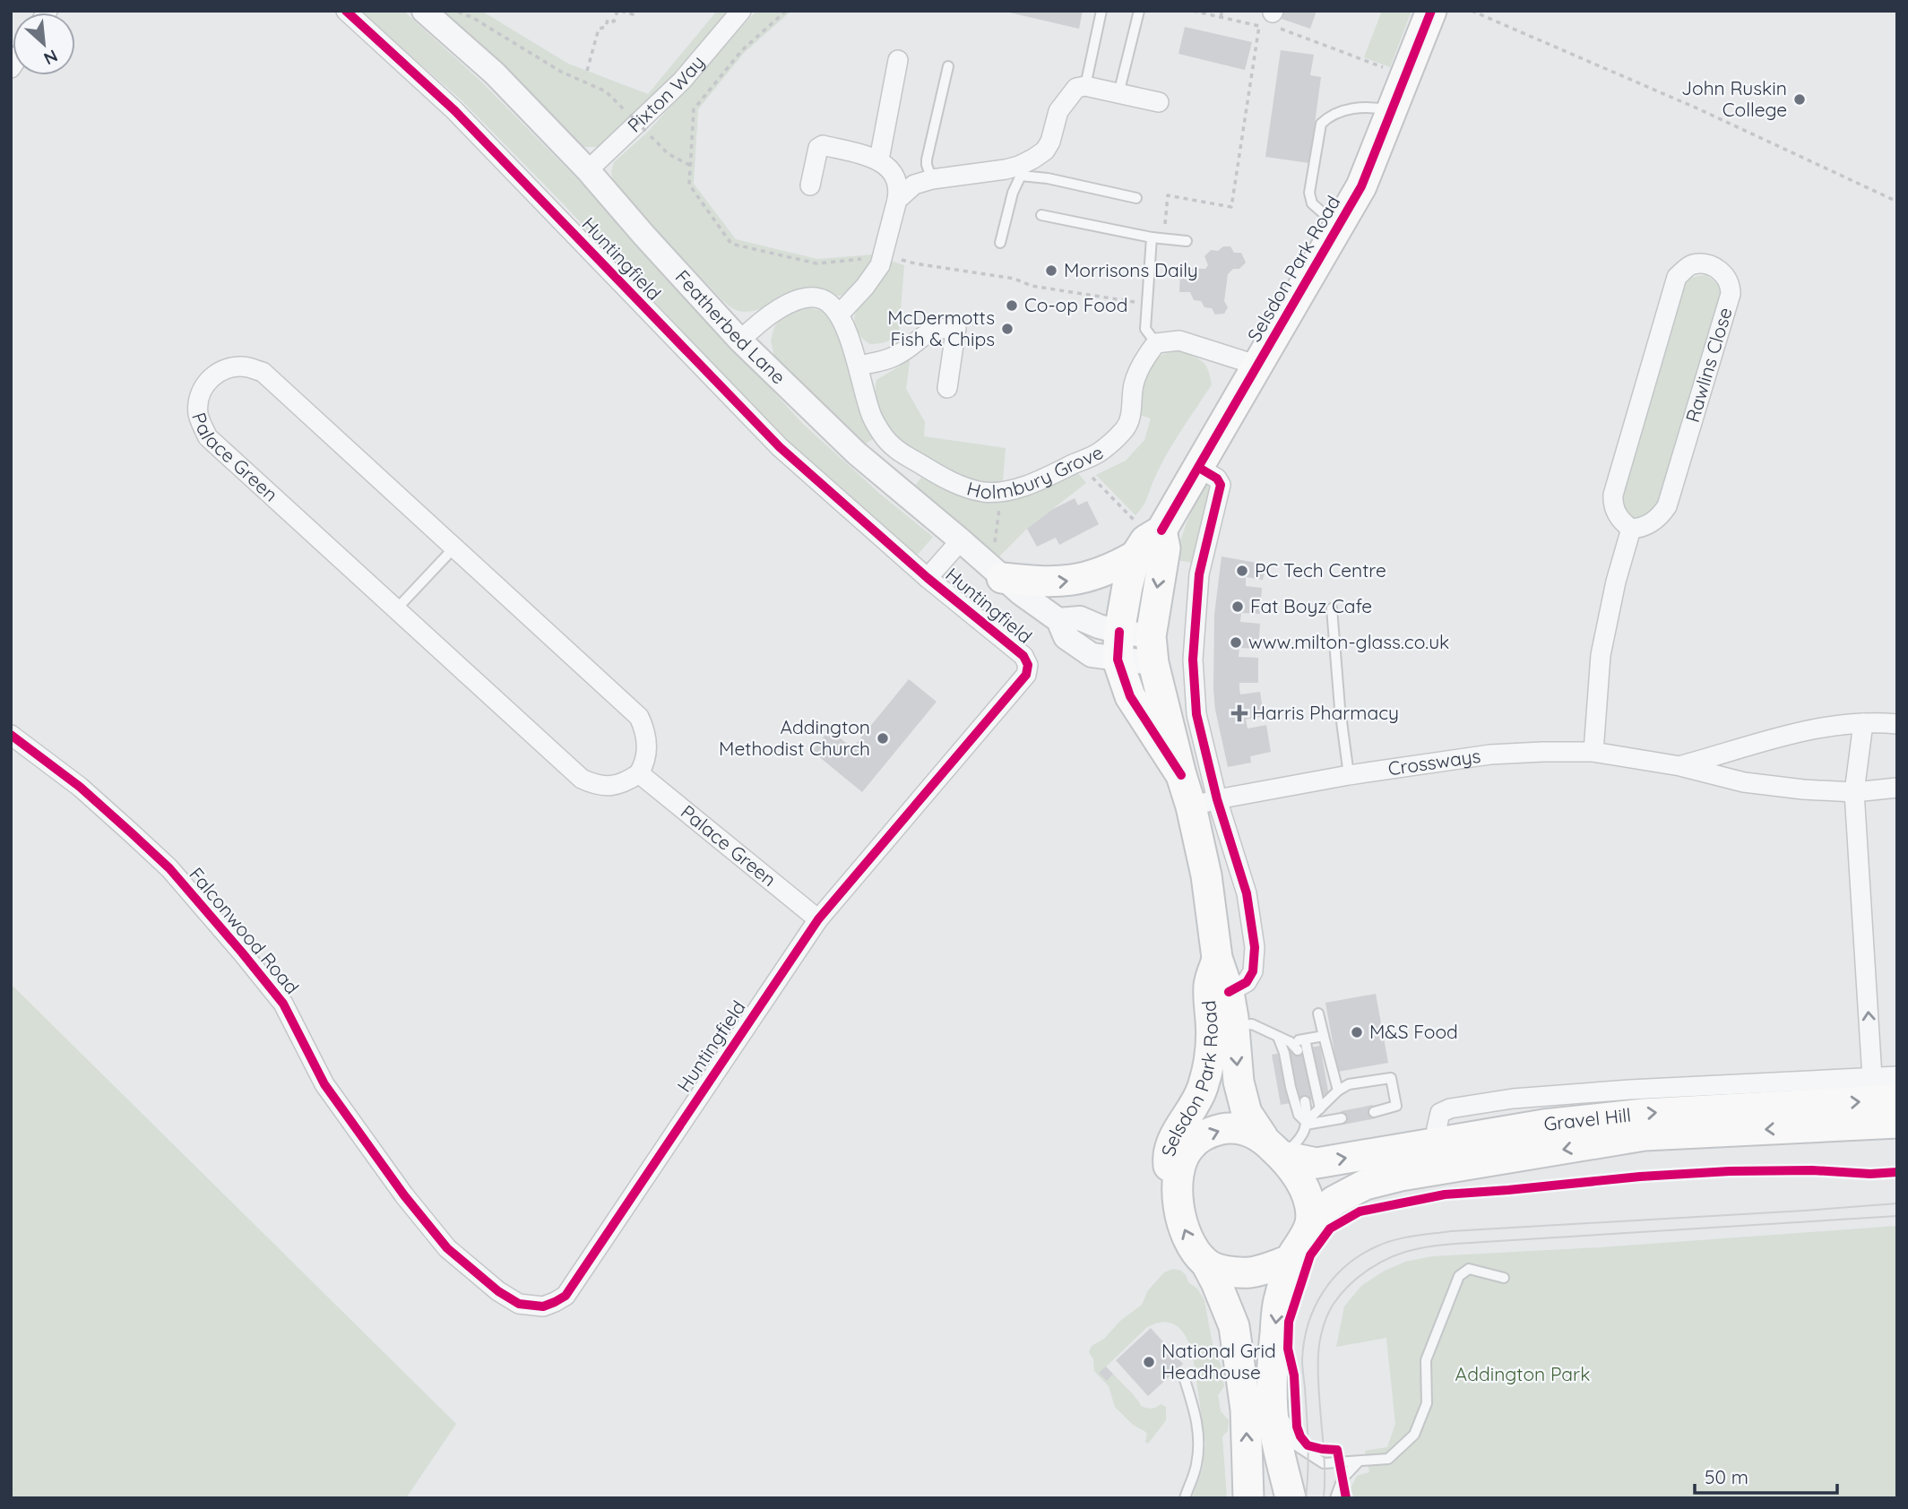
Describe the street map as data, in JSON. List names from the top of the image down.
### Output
{
  "streets": {
    "main road": ["Selsdon Park Road", "Gravel Hill"],
    "street": [
      "Pixton Way",
      "Huntingfield",
      "Featherbed Lane",
      "Rawlins Close",
      "Palace Green",
      "Holmbury Grove",
      "Crossways",
      "Falconwood Road"
    ]
  },
  "crossings": [
    ["Pixton Way", "Featherbed Lane"],
    ["Huntingfield", "Featherbed Lane"],
    ["Huntingfield", "Palace Green"],
    ["Huntingfield", "Falconwood Road"],
    ["Selsdon Park Road", "Featherbed Lane"],
    ["Selsdon Park Road", "Crossways"],
    ["Selsdon Park Road", "Gravel Hill"]
  ],
  "parks": ["Addington Park"],
  "places": {
    "other": [
      "John Ruskin College",
      "Morrisons Daily",
      "Co-op Food",
      "McDermotts Fish & Chips",
      "PC Tech Centre",
      "Fat Boyz Cafe",
      "www.milton-glass.co.uk",
      "Addington Methodist Church",
      "M&S Food",
      "National Grid Headhouse"
    ],
    "health": ["Harris Pharmacy"]
  },
  "scale_bar": "50 m",
  "north": "bottom right"
}
